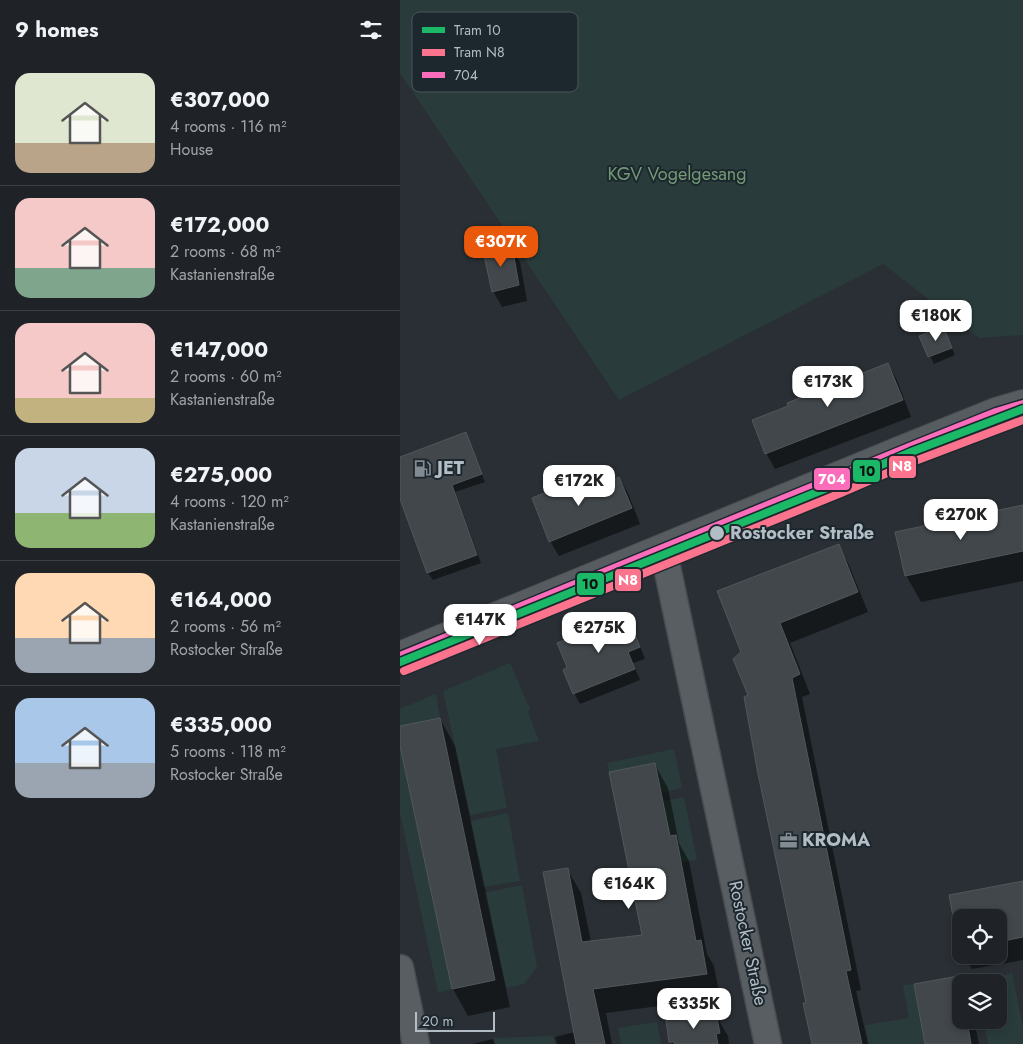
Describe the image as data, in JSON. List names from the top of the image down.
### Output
{
  "streets": {
    "street": ["Rostocker Straße"]
  },
  "parks": ["KGV Vogelgesang"],
  "places": {
    "fuel station": ["JET"],
    "other": ["Rostocker Straße"],
    "office": ["KROMA"]
  },
  "lines": ["transit line 704", "tram line 10", "tram line N8"],
  "legend": ["Tram 10", "Tram N8", "704"],
  "scale_bar": "20 m",
  "page": {
    "heading": "9 homes",
    "list": [
      {
        "name": "€307,000",
        "note": "4 rooms · 116 m² · House"
      },
      {
        "name": "€172,000",
        "note": "2 rooms · 68 m² · Kastanienstraße"
      },
      {
        "name": "€147,000",
        "note": "2 rooms · 60 m² · Kastanienstraße"
      },
      {
        "name": "€275,000",
        "note": "4 rooms · 120 m² · Kastanienstraße"
      },
      {
        "name": "€164,000",
        "note": "2 rooms · 56 m² · Rostocker Straße"
      },
      {
        "name": "€335,000",
        "note": "5 rooms · 118 m² · Rostocker Straße"
      }
    ],
    "price": [
      "€307K",
      "€180K",
      "€173K",
      "€172K",
      "€270K",
      "€147K",
      "€275K",
      "€164K",
      "€335K"
    ],
    "scale": "20 m"
  }
}
